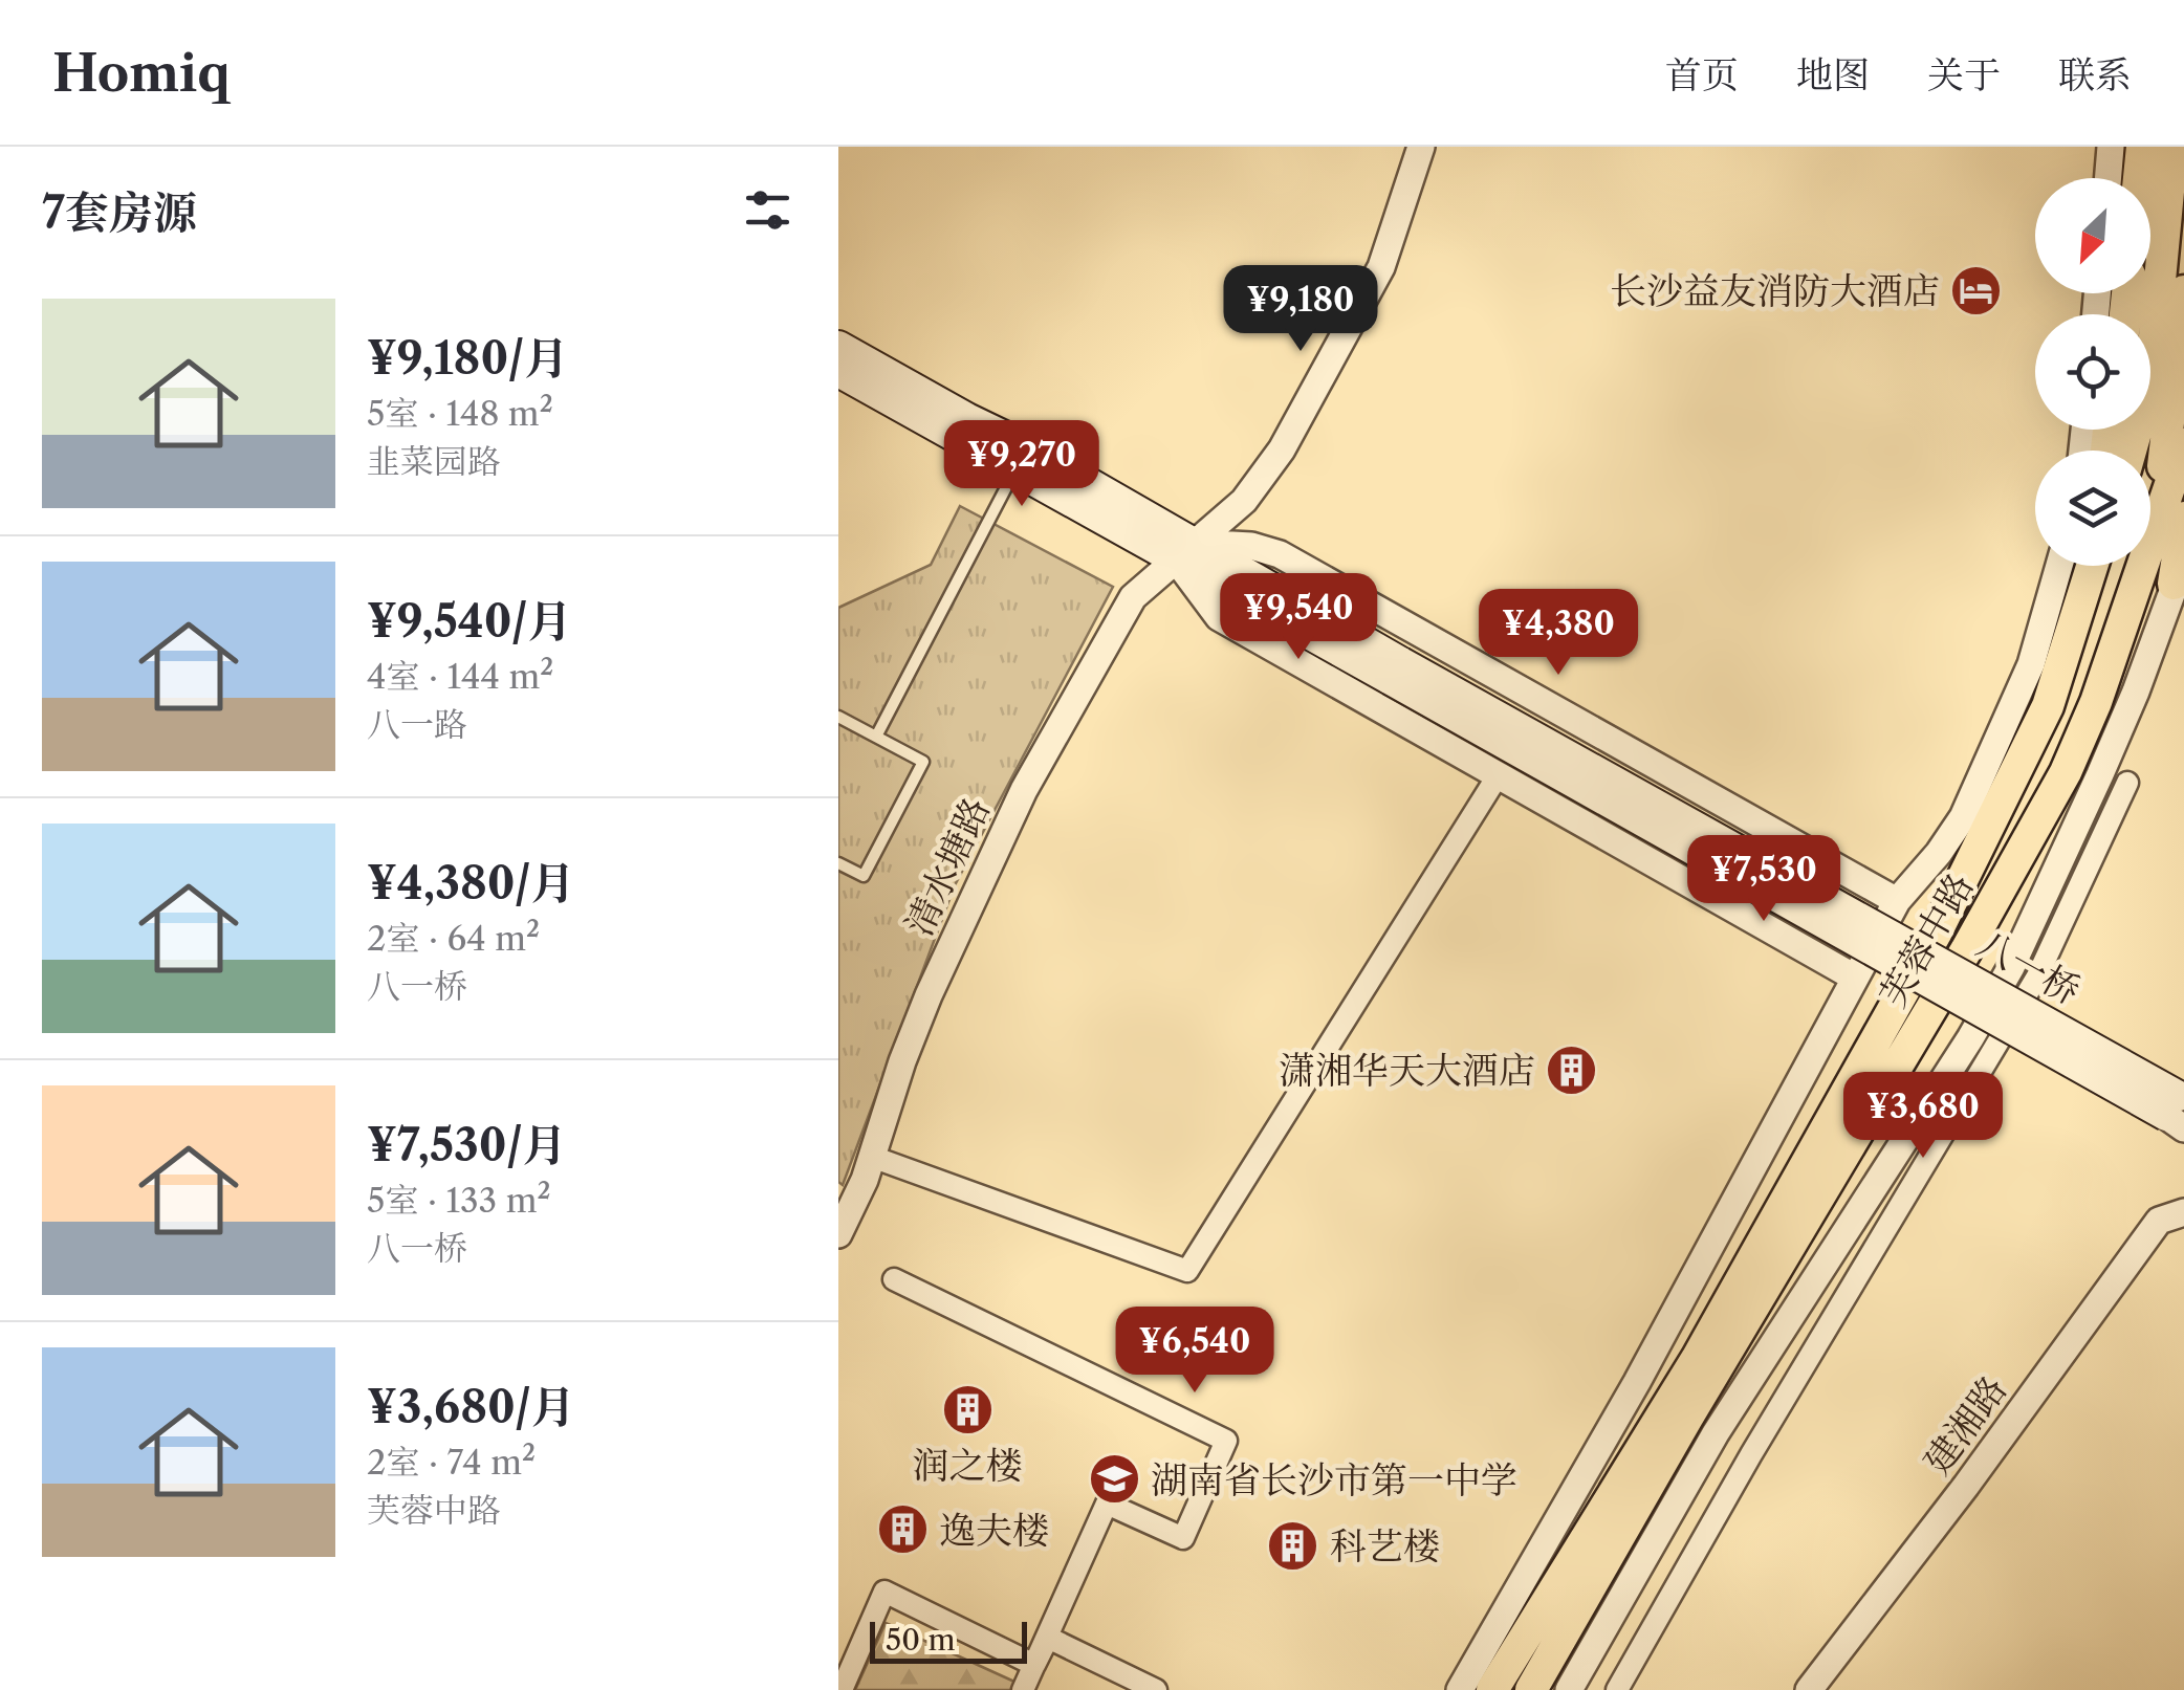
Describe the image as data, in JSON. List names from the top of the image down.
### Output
{
  "streets": {
    "main road": ["芙蓉中路", "八一桥"],
    "street": ["清水塘路", "建湘路"]
  },
  "crossings": [
    ["清水塘路", "八一桥"]
  ],
  "places": {
    "hotel": ["长沙益友消防大酒店"],
    "building": [
      "潇湘华天大酒店",
      "润之楼",
      "逸夫楼",
      "科艺楼"
    ],
    "school or university": ["湖南省长沙市第一中学"]
  },
  "scale_bar": "50 m",
  "north": "bottom left",
  "page": {
    "header": "Homiq",
    "nav": [
      "首页",
      "地图",
      "关于",
      "联系"
    ],
    "heading": "7套房源",
    "price": [
      "¥9,180",
      "¥9,270",
      "¥9,540",
      "¥4,380",
      "¥7,530",
      "¥3,680",
      "¥6,540"
    ],
    "list": [
      {
        "name": "¥9,180/月",
        "note": "5室 · 148 m² · 韭菜园路"
      },
      {
        "name": "¥9,540/月",
        "note": "4室 · 144 m² · 八一路"
      },
      {
        "name": "¥4,380/月",
        "note": "2室 · 64 m² · 八一桥"
      },
      {
        "name": "¥7,530/月",
        "note": "5室 · 133 m² · 八一桥"
      },
      {
        "name": "¥3,680/月",
        "note": "2室 · 74 m² · 芙蓉中路"
      }
    ],
    "scale": "50 m"
  }
}
